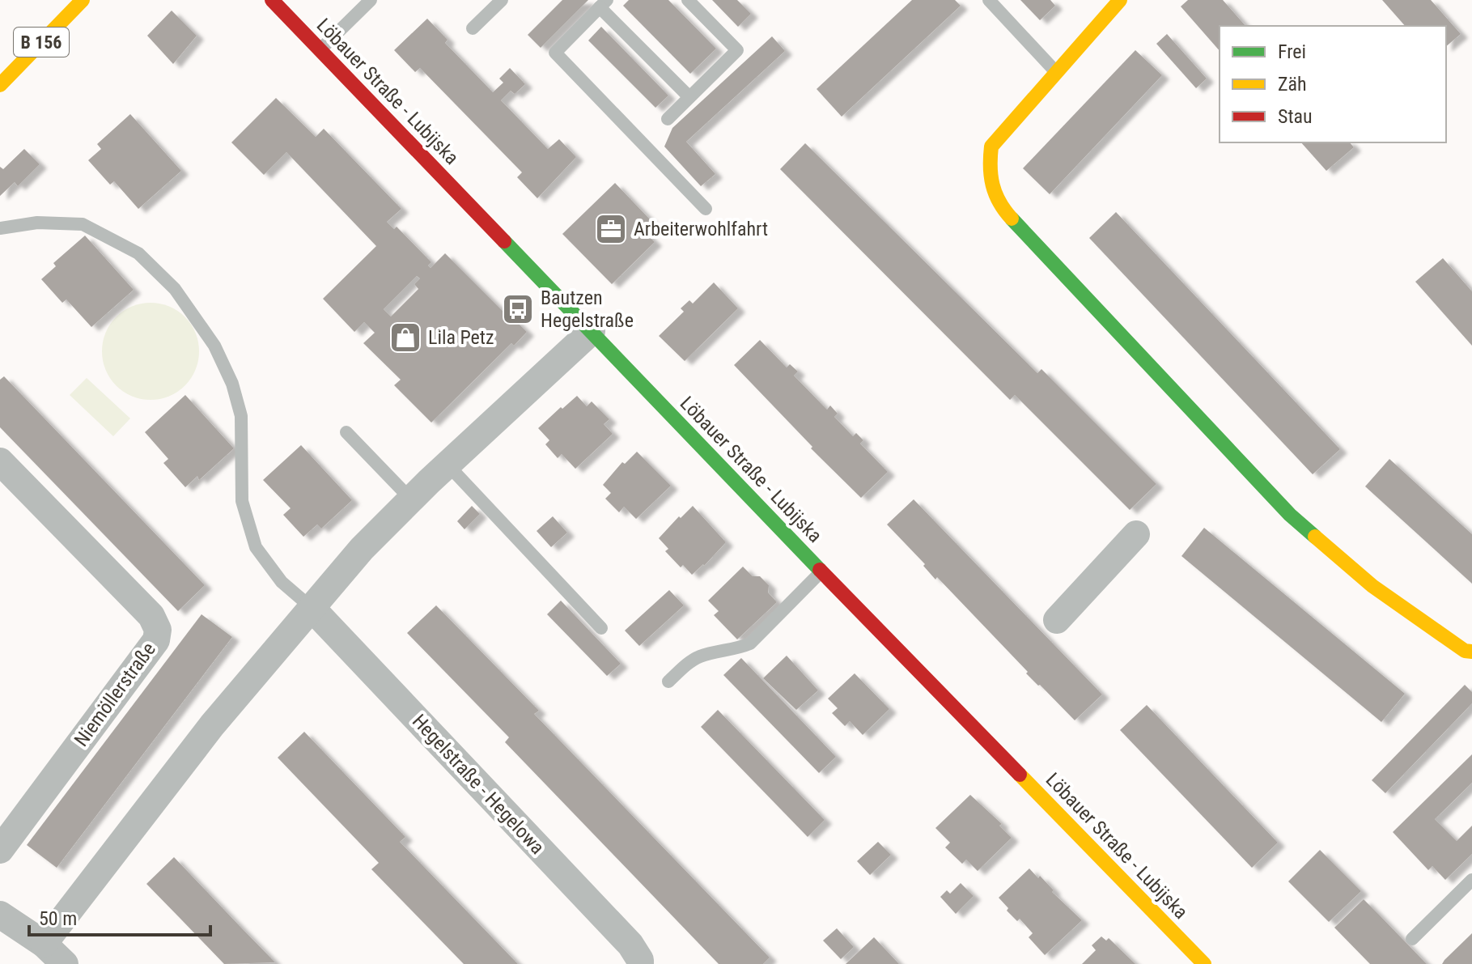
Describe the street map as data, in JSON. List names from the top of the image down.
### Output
{
  "streets": {
    "main road": ["B 156", "Löbauer Straße - Lubijska"],
    "street": ["Niemöllerstraße", "Hegelstraße - Hegelowa"]
  },
  "places": {
    "office": ["Arbeiterwohlfahrt"],
    "bus stop": ["Bautzen Hegelstraße"],
    "shop": ["Lila Petz"]
  },
  "legend": ["Frei", "Zäh", "Stau"],
  "scale_bar": "50 m"
}
